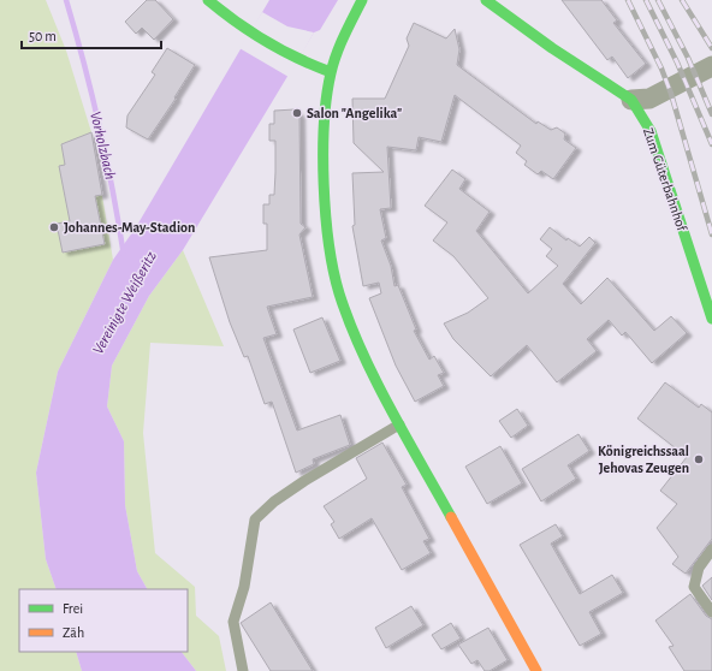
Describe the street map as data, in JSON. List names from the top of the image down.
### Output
{
  "streets": {
    "main road": ["Zum Güterbahnhof"]
  },
  "water": ["Vorholzbach", "Vereinigte Weißeritz"],
  "places": ["Salon \"Angelika\"", "Johannes-May-Stadion", "Königreichssaal Jehovas Zeugen"],
  "legend": ["Frei", "Zäh"],
  "scale_bar": "50 m"
}
